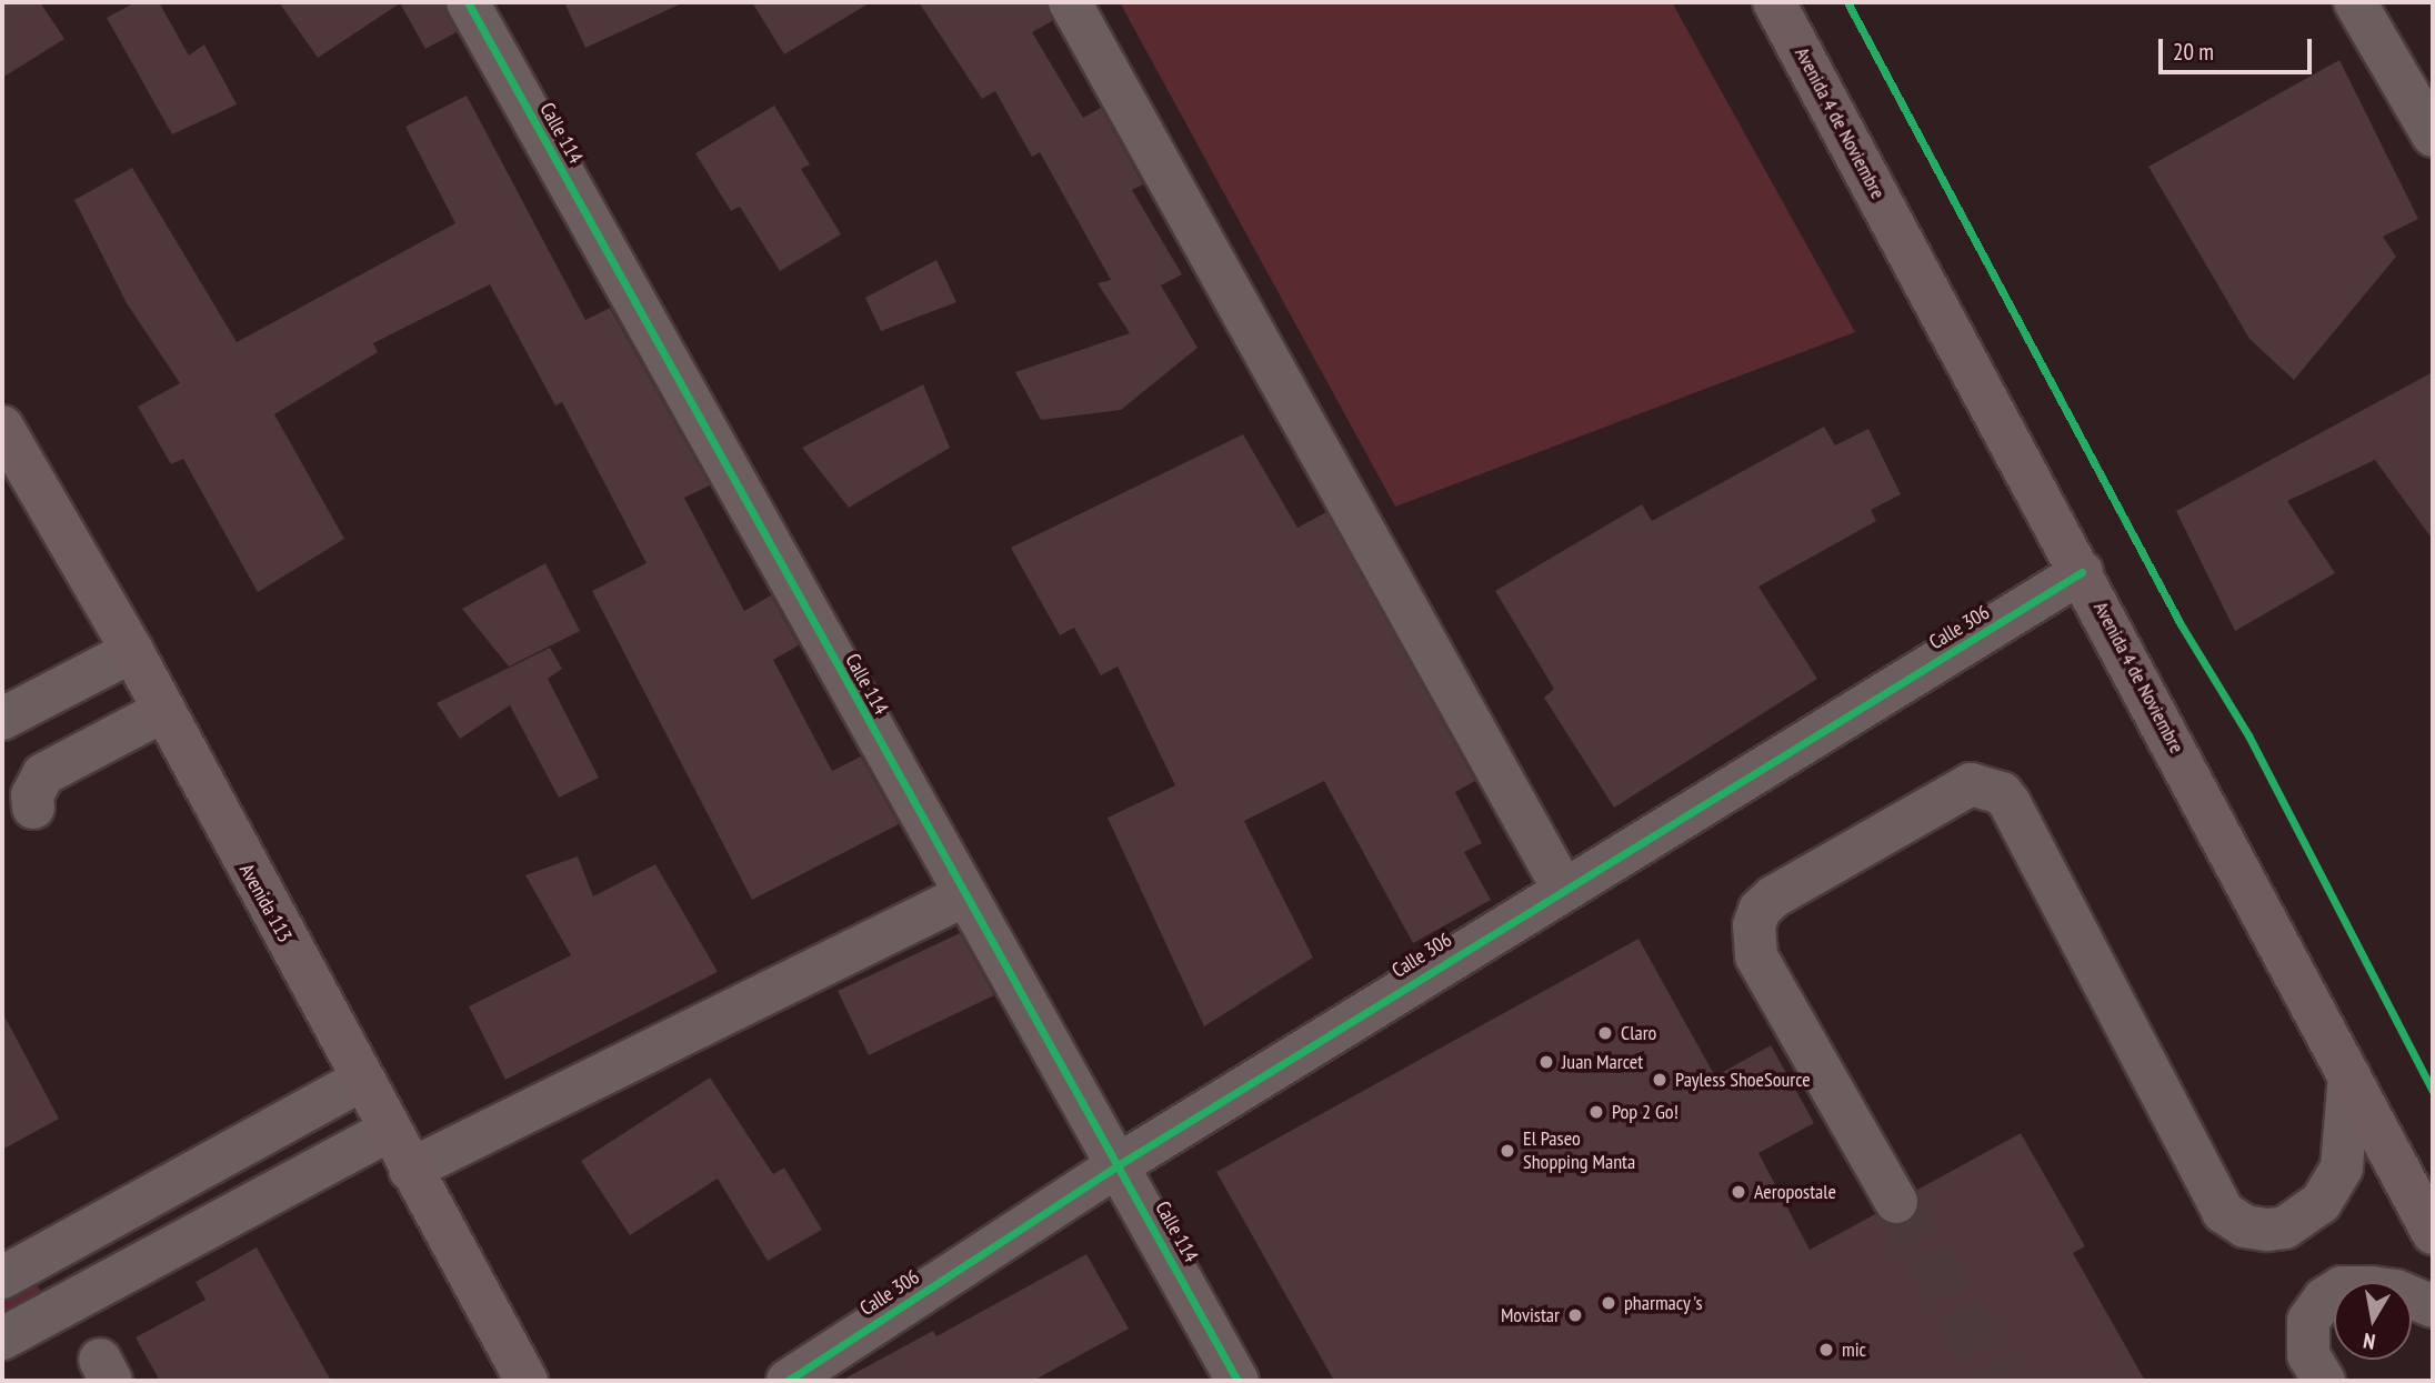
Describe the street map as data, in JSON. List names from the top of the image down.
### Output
{
  "streets": {
    "main road": ["Avenida 4 de Noviembre", "Avenida 113"],
    "street": ["Calle 114", "Calle 306"]
  },
  "crossings": [
    ["Avenida 4 de Noviembre", "Calle 306"],
    ["Calle 114", "Calle 306"]
  ],
  "places": [
    "Claro",
    "Juan Marcet",
    "Payless ShoeSource",
    "Pop 2 Go!",
    "El Paseo Shopping Manta",
    "Aeropostale",
    "pharmacy 's",
    "Movistar",
    "mic"
  ],
  "scale_bar": "20 m",
  "north": "bottom"
}
